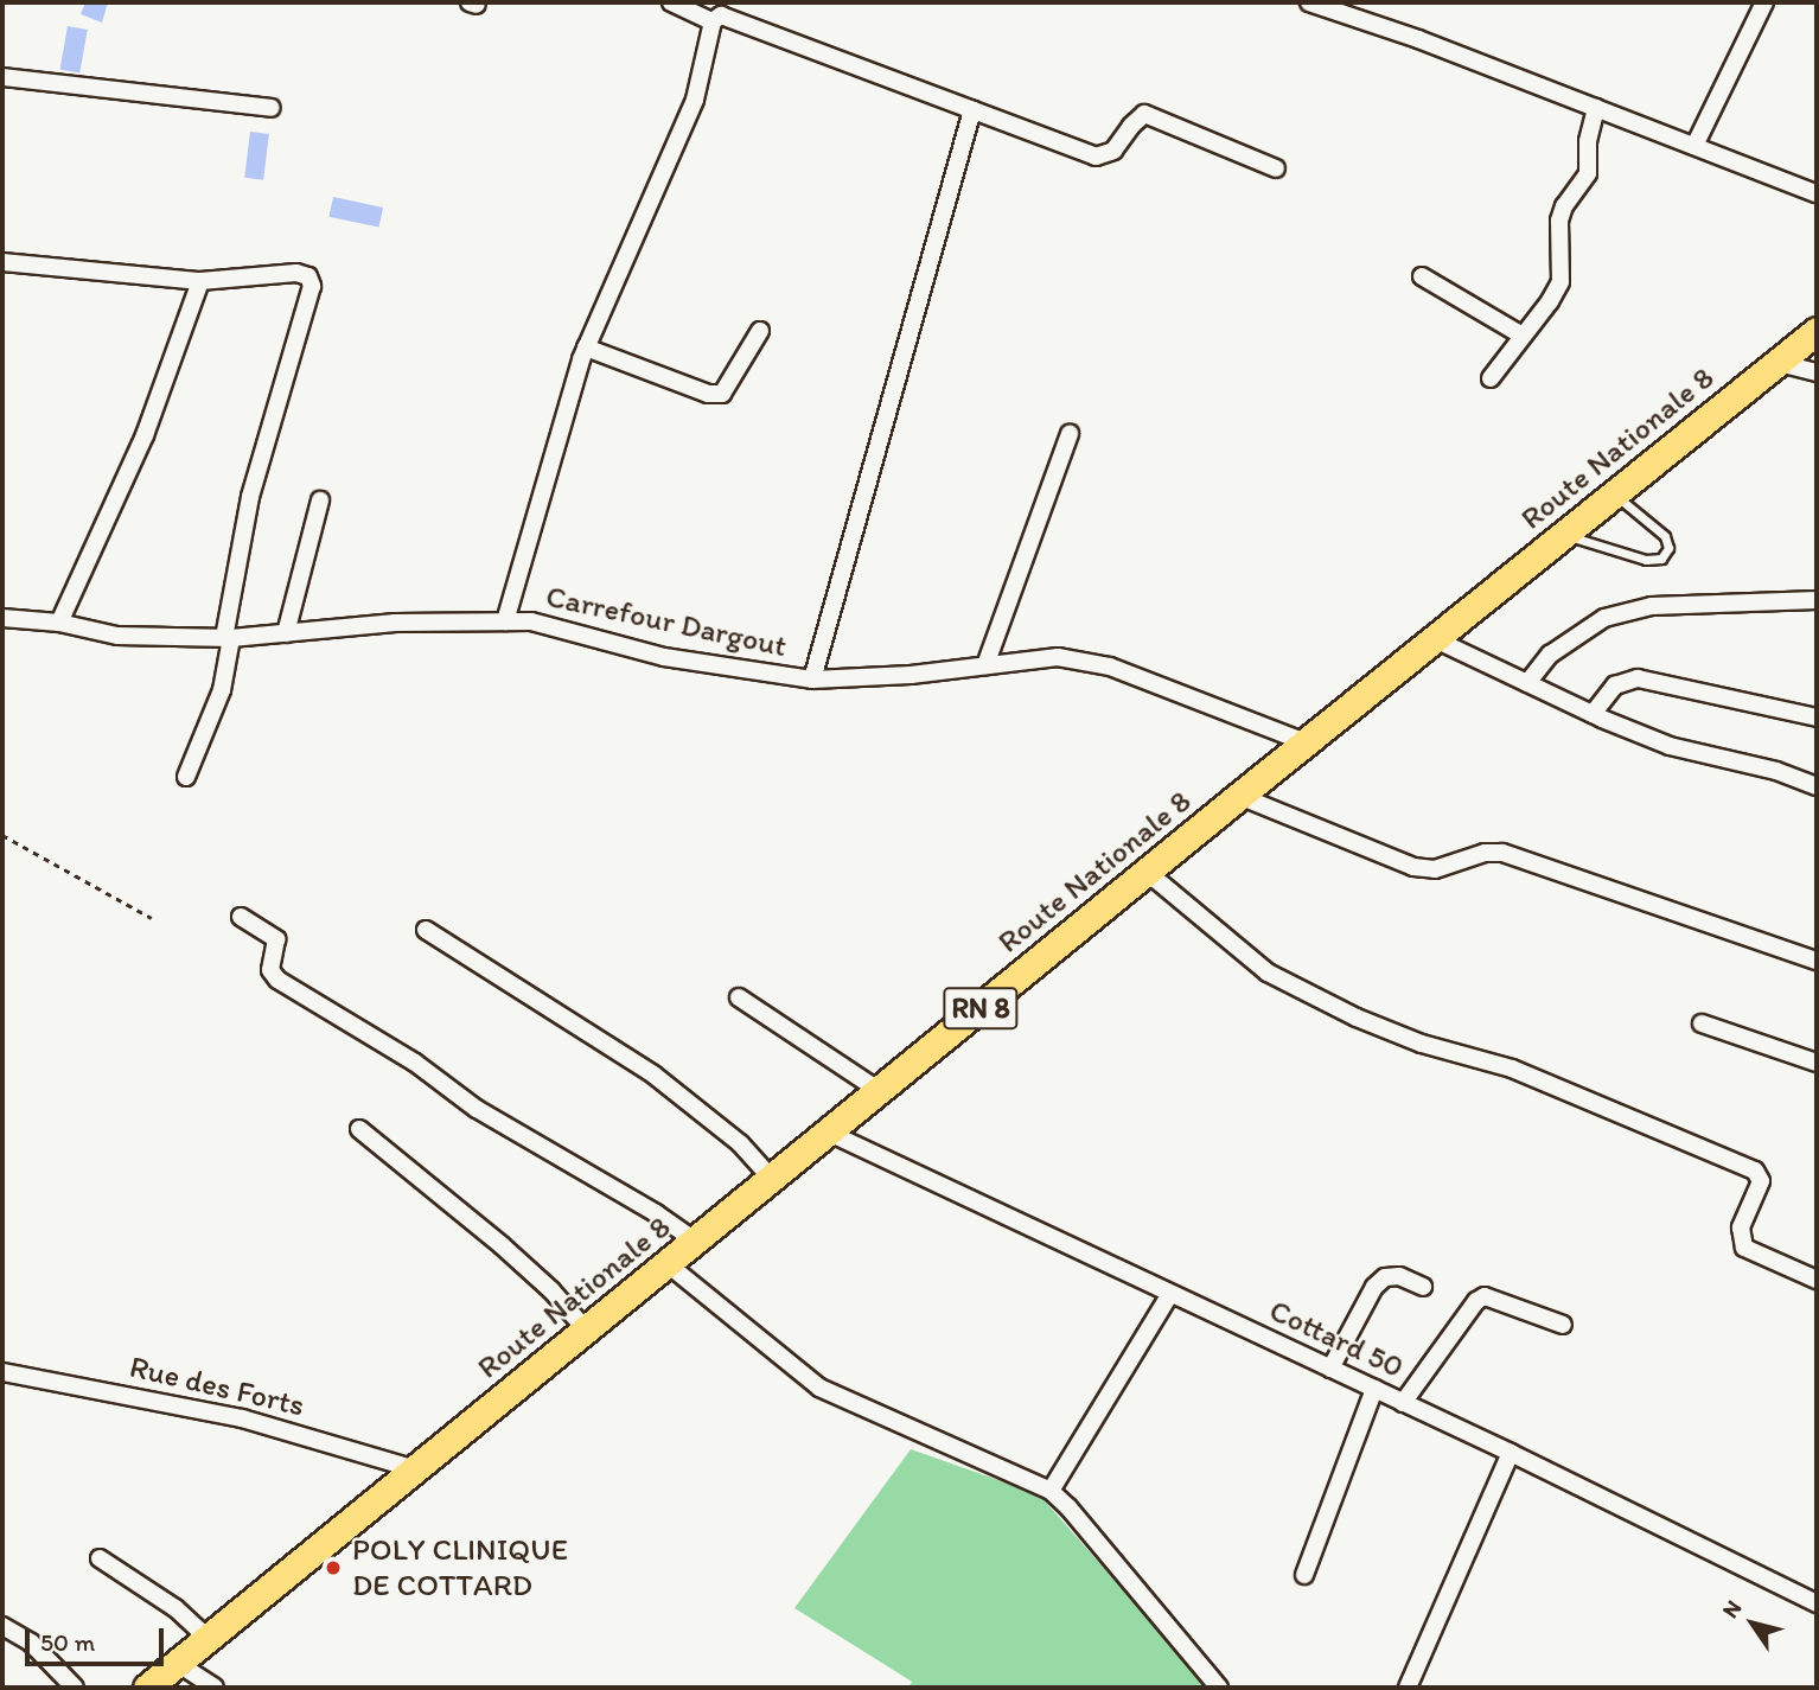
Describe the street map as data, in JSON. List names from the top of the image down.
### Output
{
  "streets": {
    "main road": ["Route Nationale 8", "RN 8"],
    "street": ["Carrefour Dargout", "Cottard 50", "Rue des Forts"]
  },
  "crossings": [
    ["Route Nationale 8", "Carrefour Dargout"],
    ["Route Nationale 8", "Cottard 50"],
    ["Route Nationale 8", "Rue des Forts"]
  ],
  "places": ["POLY CLINIQUE DE COTTARD"],
  "scale_bar": "50 m",
  "north": "top left"
}
